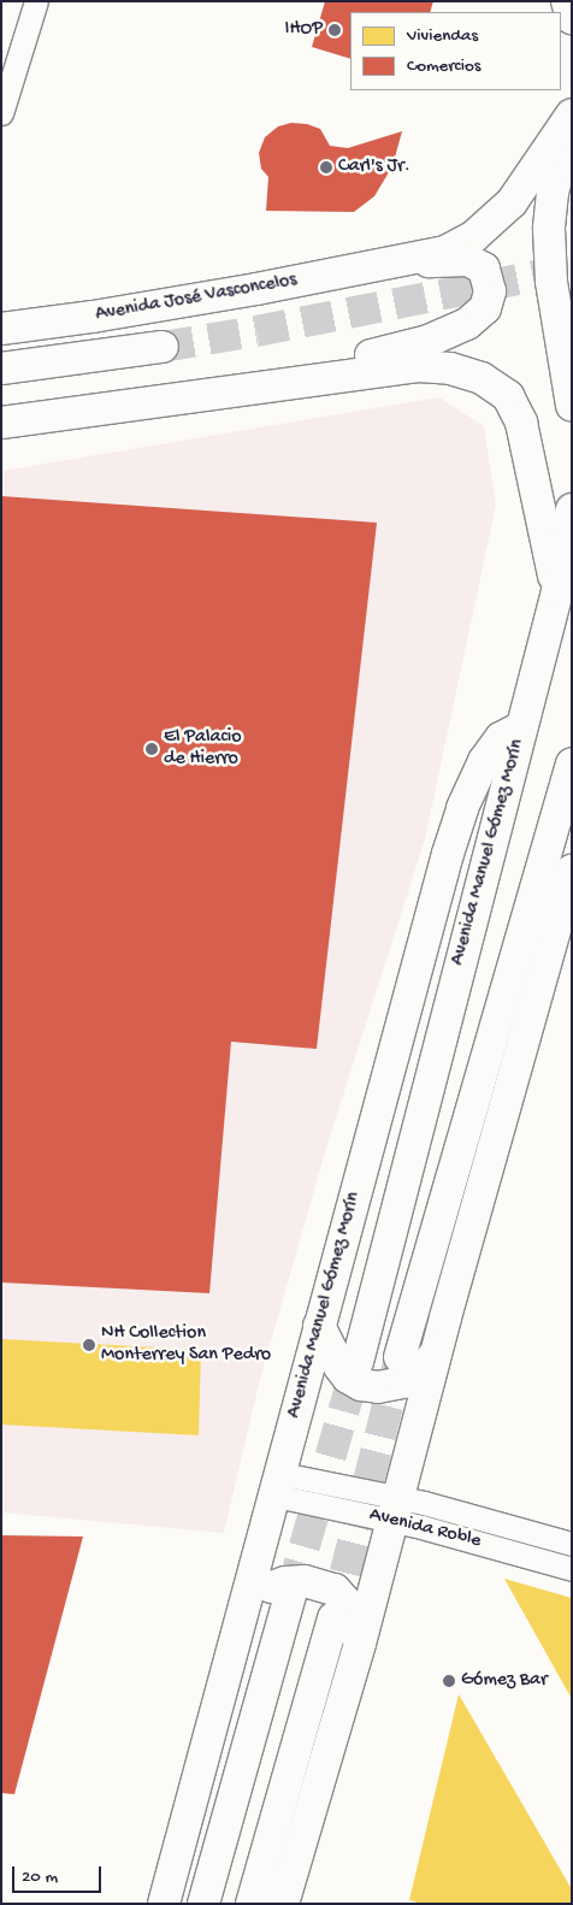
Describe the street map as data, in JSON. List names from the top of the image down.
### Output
{
  "streets": {
    "main road": ["Avenida José Vasconcelos", "Avenida Manuel Gómez Morín"],
    "street": ["Avenida Roble"]
  },
  "crossings": [
    ["Avenida Manuel Gómez Morín", "Avenida Roble"]
  ],
  "places": [
    "IHOP",
    "Carl's Jr.",
    "El Palacio de Hierro",
    "NH Collection Monterrey San Pedro",
    "Gómez Bar"
  ],
  "legend": ["Viviendas", "Comercios"],
  "scale_bar": "20 m"
}
